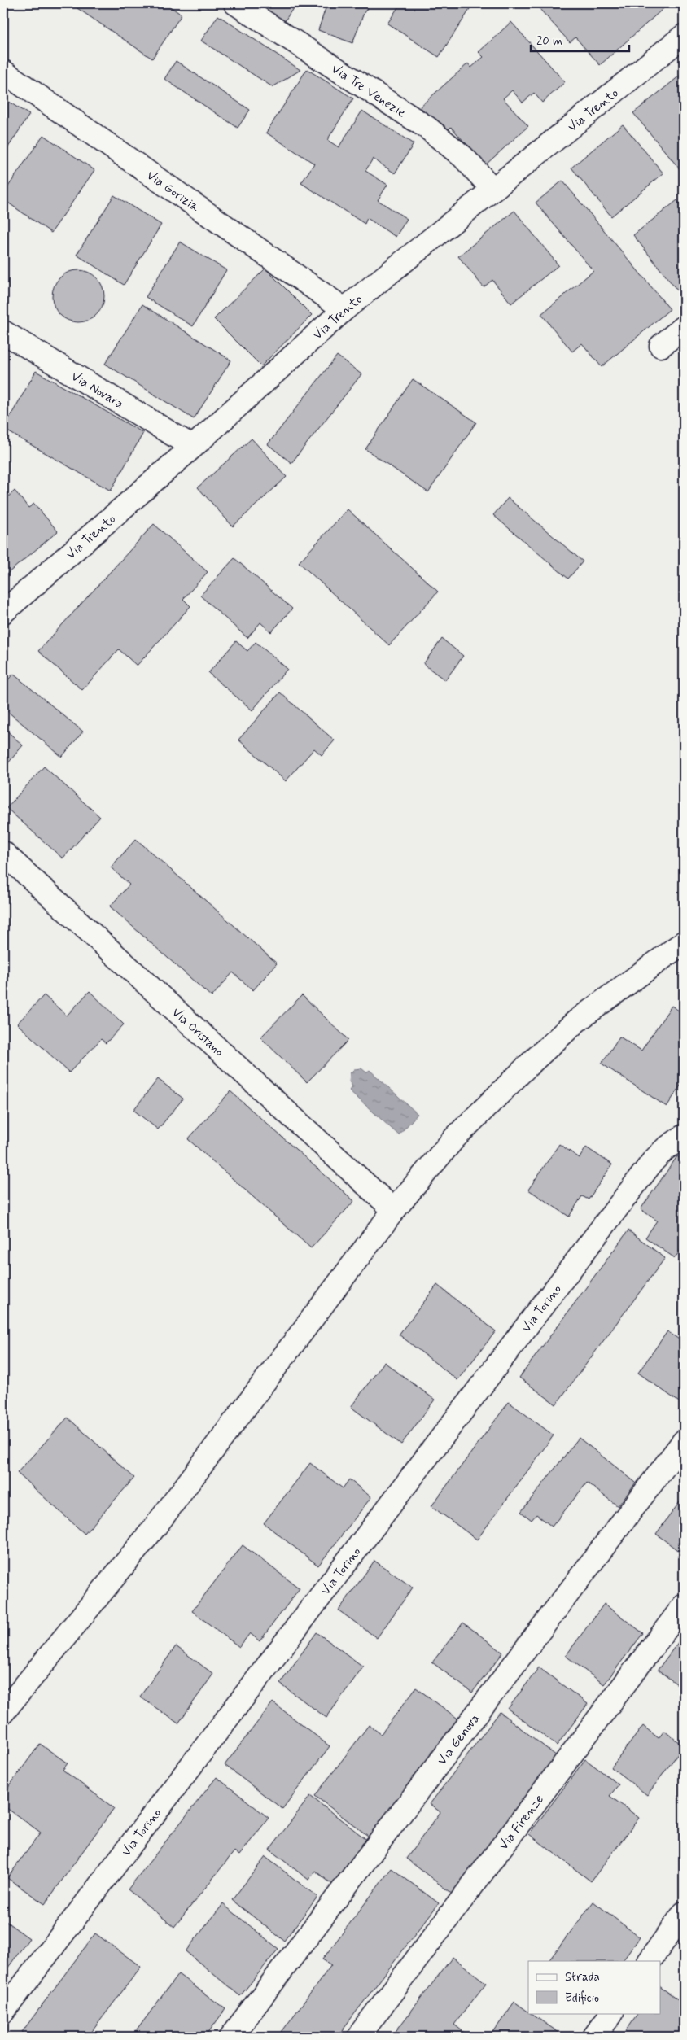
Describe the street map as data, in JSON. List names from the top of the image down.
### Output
{
  "streets": {
    "street": [
      "Via Tre Venezie",
      "Via Trento",
      "Via Gorizia",
      "Via Novara",
      "Via Oristano",
      "Via Torino",
      "Via Genova",
      "Via Firenze"
    ]
  },
  "crossings": [
    ["Via Tre Venezie", "Via Trento"],
    ["Via Trento", "Via Gorizia"],
    ["Via Trento", "Via Novara"]
  ],
  "legend": ["Strada", "Edificio"],
  "scale_bar": "20 m"
}
